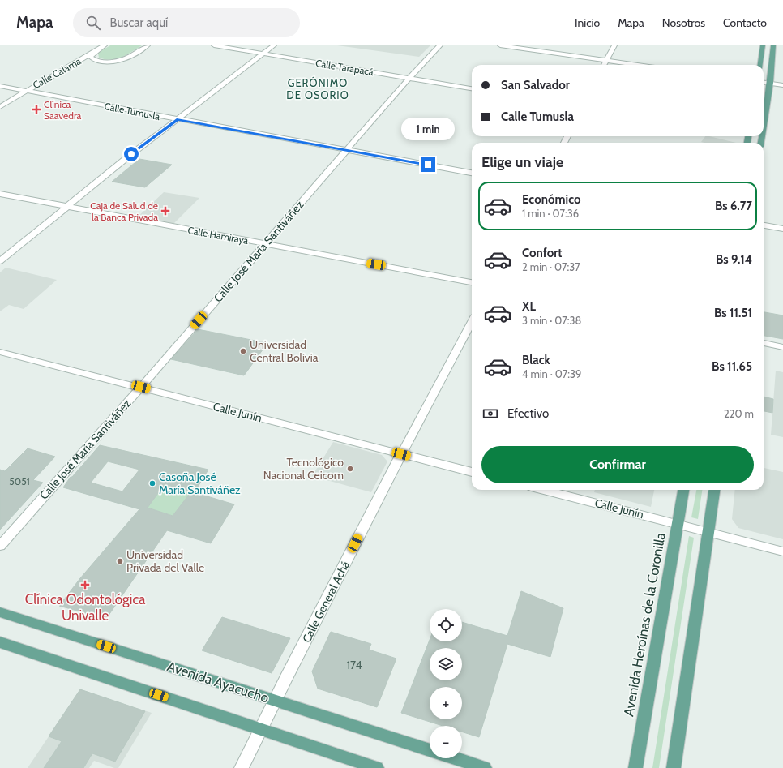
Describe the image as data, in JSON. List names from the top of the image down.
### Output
{
  "streets": {
    "main road": ["Avenida Heroínas de la Coronilla", "Avenida Ayacucho"],
    "street": [
      "Calle Tarapacá",
      "Calle Calama",
      "Calle Tumusla",
      "Calle Hamiraya",
      "Calle José María Santiváñez",
      "Calle Junín",
      "Calle General Achá"
    ]
  },
  "crossings": [
    ["Calle Tarapacá", "Calle José María Santiváñez"],
    ["Calle Calama", "Calle Tumusla"],
    ["Calle Tumusla", "Calle José María Santiváñez"],
    ["Calle Hamiraya", "Calle José María Santiváñez"],
    ["Calle José María Santiváñez", "Calle Junín"],
    ["Calle Junín", "Calle General Achá"],
    ["Calle Junín", "Avenida Heroínas de la Coronilla"],
    ["Calle General Achá", "Avenida Ayacucho"]
  ],
  "districts": ["GERÓNIMO DE OSORIO"],
  "places": {
    "health": ["Clínica Saavedra", "Caja de Salud de la Banca Privada", "Clínica Odontológica Univalle"],
    "other": [
      "Universidad Central Bolivia",
      "Tecnológico Nacional Ceicom",
      "Casoña José María Santiváñez",
      "Universidad Privada del Valle"
    ]
  },
  "house_numbers": ["5051", "174"],
  "page": {
    "header": "Mapa",
    "search": "Buscar aquí",
    "nav": [
      "Inicio",
      "Mapa",
      "Nosotros",
      "Contacto"
    ],
    "banner": ["San Salvador", "Calle Tumusla"],
    "bubble": "1 min",
    "heading": "Elige un viaje",
    "list": [
      {
        "name": "Económico",
        "note": "1 min · 07:36",
        "value": "Bs 6.77"
      },
      {
        "name": "Confort",
        "note": "2 min · 07:37",
        "value": "Bs 9.14"
      },
      {
        "name": "XL",
        "note": "3 min · 07:38",
        "value": "Bs 11.51"
      },
      {
        "name": "Black",
        "note": "4 min · 07:39",
        "value": "Bs 11.65"
      }
    ],
    "pay": ["Efectivo", "220 m"],
    "buttons": "Confirmar",
    "map_buttons": ["+", "−"]
  }
}
